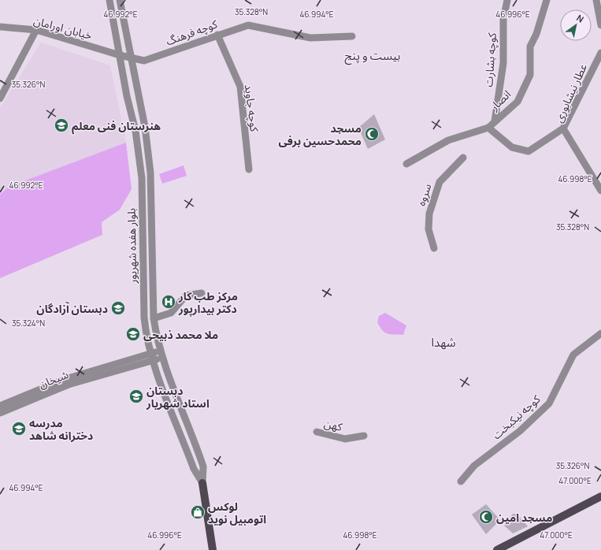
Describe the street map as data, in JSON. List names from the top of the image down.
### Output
{
  "streets": {
    "main road": ["بلوار هفده شهریور"],
    "street": [
      "خیابان اورامان",
      "کوچه فرهنگ",
      "کوچه بشارت",
      "عطار نیشابوری",
      "انصار",
      "کوچه جاوید",
      "سروه",
      "شیخان",
      "کوچه نیکبخت",
      "کهن"
    ]
  },
  "crossings": [
    ["خیابان اورامان", "کوچه فرهنگ"],
    ["خیابان اورامان", "بلوار هفده شهریور"],
    ["کوچه فرهنگ", "کوچه جاوید"],
    ["کوچه فرهنگ", "بلوار هفده شهریور"],
    ["کوچه بشارت", "انصار"],
    ["بلوار هفده شهریور", "شیخان"]
  ],
  "districts": ["بیست و پنج", "شهدا"],
  "places": {
    "school or university": [
      "هنرستان فنی معلم",
      "دبستان آزادگان",
      "ملا محمد ذبیحی",
      "دبستان استاد شهریار",
      "مدرسه دخترانه شاهد"
    ],
    "mosque": ["مسجد محمدحسین برفی", "مسجد امین"],
    "hospital": ["مرکز طب کار دکتر بیدارپور"],
    "shop": ["لوکس اتومبیل نوید"]
  },
  "north": "top right",
  "coordinates": [
    "35.328°N",
    "46.996°E",
    "46.992°E",
    "46.994°E",
    "35.326°N",
    "46.998°E",
    "35.324°N",
    "47.000°E"
  ]
}
